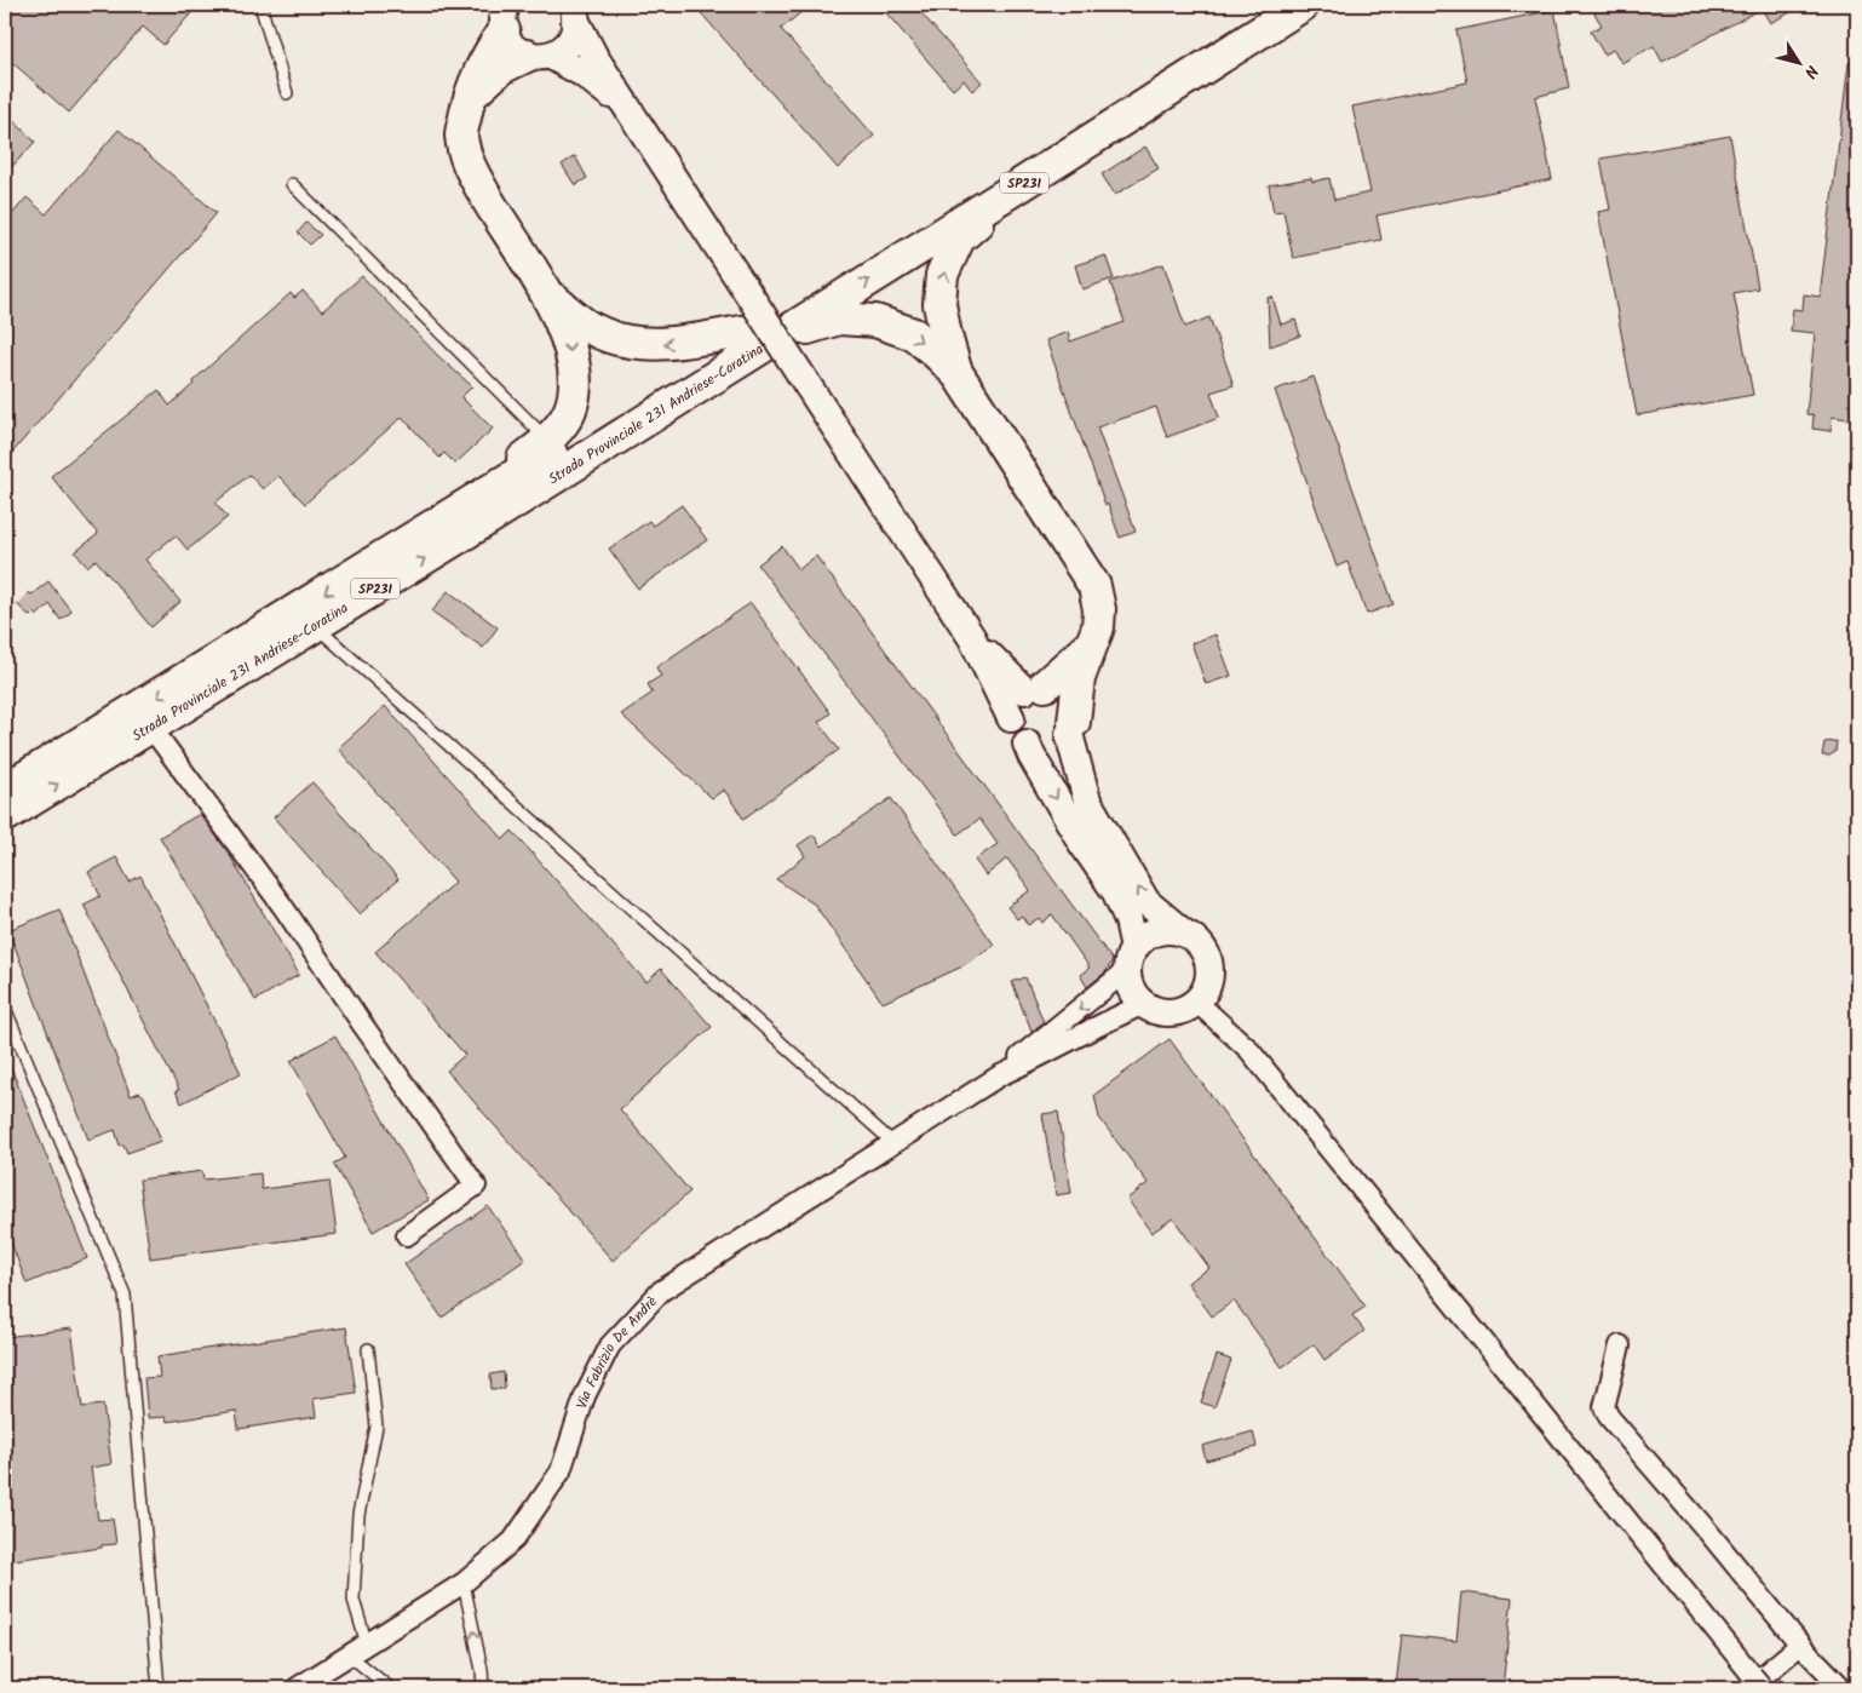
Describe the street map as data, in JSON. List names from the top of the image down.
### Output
{
  "streets": {
    "main road": ["SP231", "Strada Provinciale 231 Andriese-Coratina"],
    "street": ["Via Fabrizio De Andrè"]
  },
  "north": "bottom right"
}
